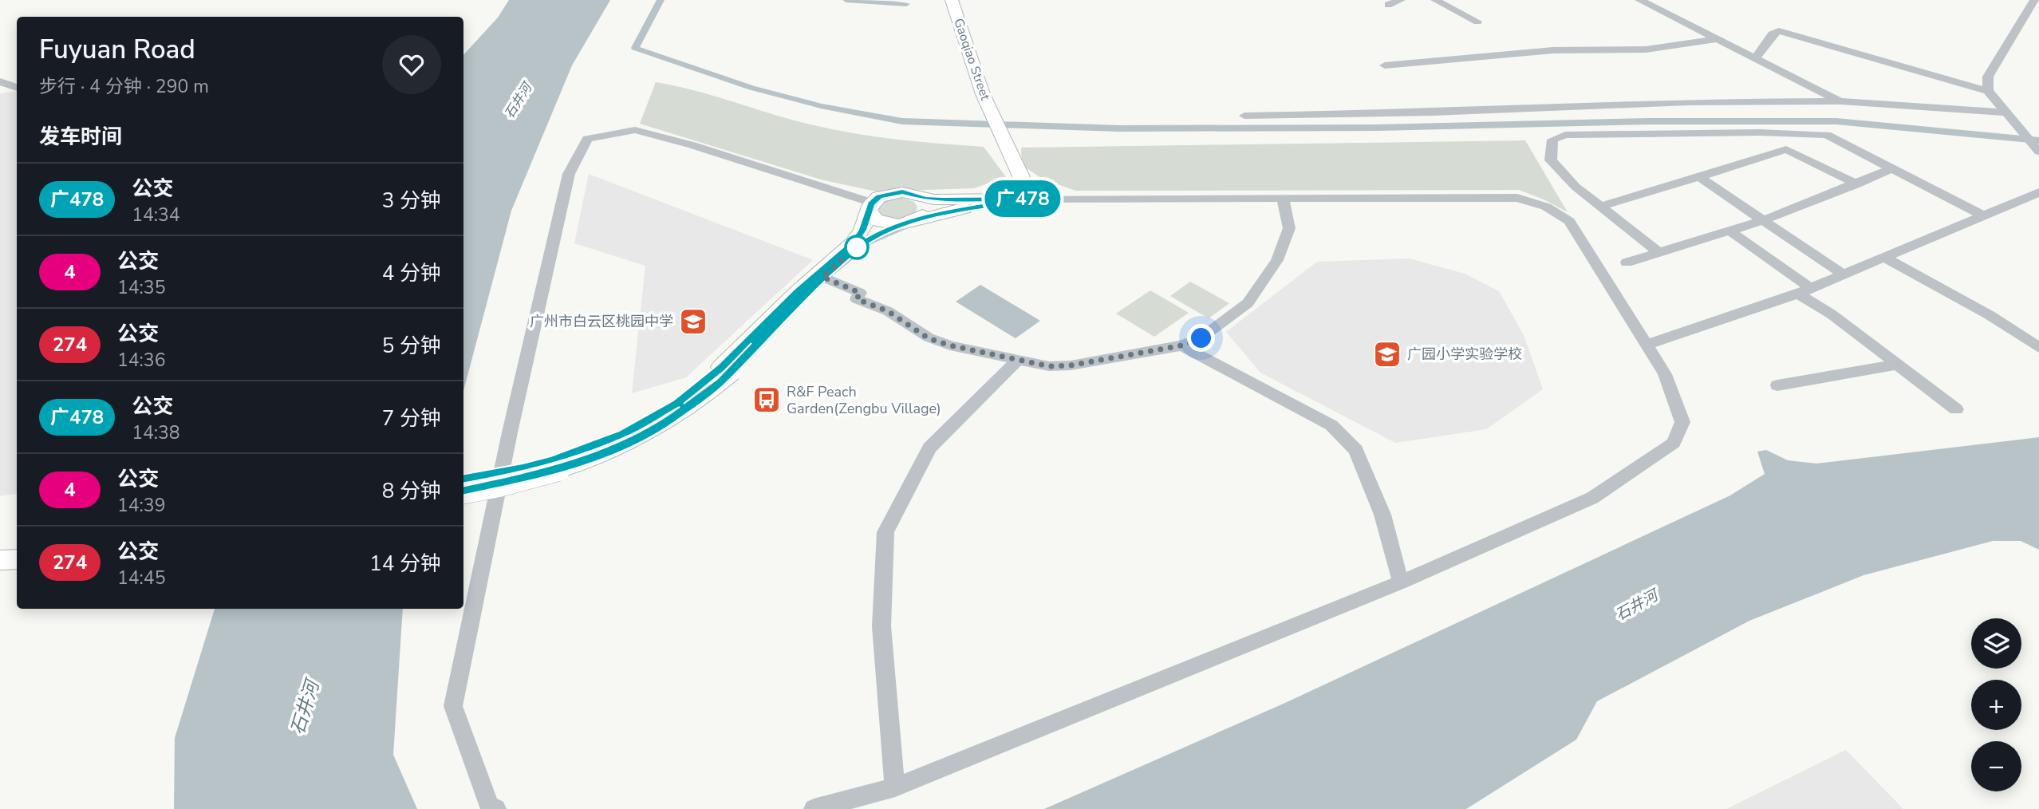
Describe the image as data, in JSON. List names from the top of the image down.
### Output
{
  "streets": {
    "street": ["Gaoqiao Street"]
  },
  "water": ["石井河"],
  "places": {
    "school or university": ["广州市白云区桃园中学", "广园小学实验学校"],
    "bus stop": ["R&F Peach Garden(Zengbu Village)"]
  },
  "lines": ["bus line 广478"],
  "page": {
    "on_map": "广478",
    "heading": [
      ["Fuyuan Road", "步行 · 4 分钟 · 290 m"],
      "发车时间"
    ],
    "list": [
      {
        "mark": "广478",
        "name": "公交",
        "note": "14:34",
        "value": "3 分钟"
      },
      {
        "mark": "4",
        "name": "公交",
        "note": "14:35",
        "value": "4 分钟"
      },
      {
        "mark": "274",
        "name": "公交",
        "note": "14:36",
        "value": "5 分钟"
      },
      {
        "mark": "广478",
        "name": "公交",
        "note": "14:38",
        "value": "7 分钟"
      },
      {
        "mark": "4",
        "name": "公交",
        "note": "14:39",
        "value": "8 分钟"
      },
      {
        "mark": "274",
        "name": "公交",
        "note": "14:45",
        "value": "14 分钟"
      }
    ],
    "map_buttons": ["+", "−"]
  }
}
